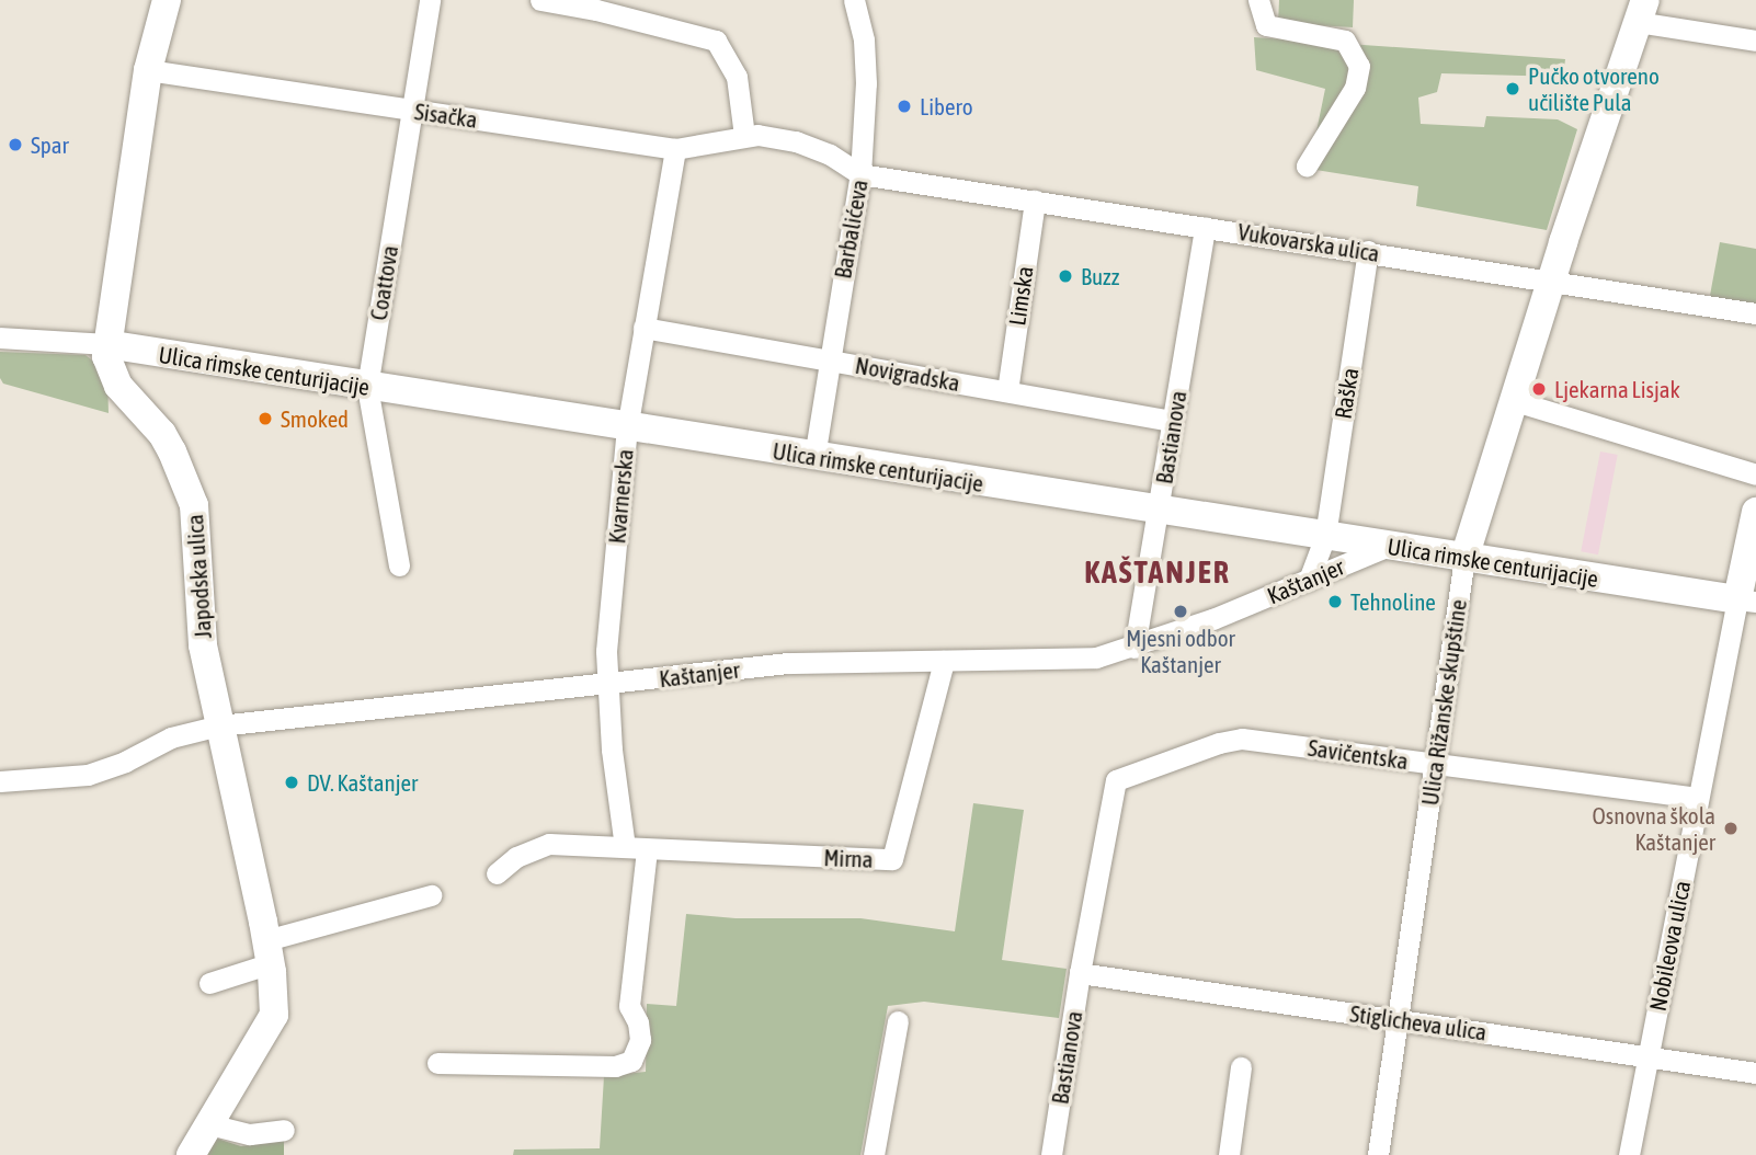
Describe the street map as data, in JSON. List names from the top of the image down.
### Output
{
  "streets": {
    "street": [
      "Sisačka",
      "Barbalićeva",
      "Vukovarska ulica",
      "Coattova",
      "Limska",
      "Ulica rimske centurijacije",
      "Novigradska",
      "Raška",
      "Bastianova",
      "Kvarnerska",
      "Japodska ulica",
      "Kaštanjer",
      "Ulica Rižanske skupštine",
      "Savičentska",
      "Mirna",
      "Nobileova ulica",
      "Stiglicheva ulica"
    ]
  },
  "crossings": [
    ["Sisačka", "Barbalićeva"],
    ["Sisačka", "Vukovarska ulica"],
    ["Sisačka", "Coattova"],
    ["Sisačka", "Kvarnerska"],
    ["Sisačka", "Japodska ulica"],
    ["Barbalićeva", "Vukovarska ulica"],
    ["Barbalićeva", "Ulica rimske centurijacije"],
    ["Barbalićeva", "Novigradska"],
    ["Vukovarska ulica", "Limska"],
    ["Vukovarska ulica", "Raška"],
    ["Vukovarska ulica", "Bastianova"],
    ["Vukovarska ulica", "Ulica Rižanske skupštine"],
    ["Coattova", "Ulica rimske centurijacije"],
    ["Limska", "Novigradska"],
    ["Ulica rimske centurijacije", "Raška"],
    ["Ulica rimske centurijacije", "Bastianova"],
    ["Ulica rimske centurijacije", "Kvarnerska"],
    ["Ulica rimske centurijacije", "Japodska ulica"],
    ["Ulica rimske centurijacije", "Kaštanjer"],
    ["Ulica rimske centurijacije", "Ulica Rižanske skupštine"],
    ["Ulica rimske centurijacije", "Nobileova ulica"],
    ["Novigradska", "Bastianova"],
    ["Novigradska", "Kvarnerska"],
    ["Raška", "Kaštanjer"],
    ["Bastianova", "Kaštanjer"],
    ["Bastianova", "Savičentska"],
    ["Bastianova", "Stiglicheva ulica"],
    ["Kvarnerska", "Kaštanjer"],
    ["Kvarnerska", "Mirna"],
    ["Japodska ulica", "Kaštanjer"],
    ["Kaštanjer", "Mirna"],
    ["Ulica Rižanske skupštine", "Savičentska"],
    ["Ulica Rižanske skupštine", "Stiglicheva ulica"],
    ["Savičentska", "Nobileova ulica"],
    ["Nobileova ulica", "Stiglicheva ulica"]
  ],
  "districts": ["KAŠTANJER"],
  "places": [
    "Pučko otvoreno učilište Pula",
    "Libero",
    "Spar",
    "Buzz",
    "Ljekarna Lisjak",
    "Smoked",
    "Tehnoline",
    "Mjesni odbor Kaštanjer",
    "DV. Kaštanjer",
    "Osnovna škola Kaštanjer"
  ]
}
